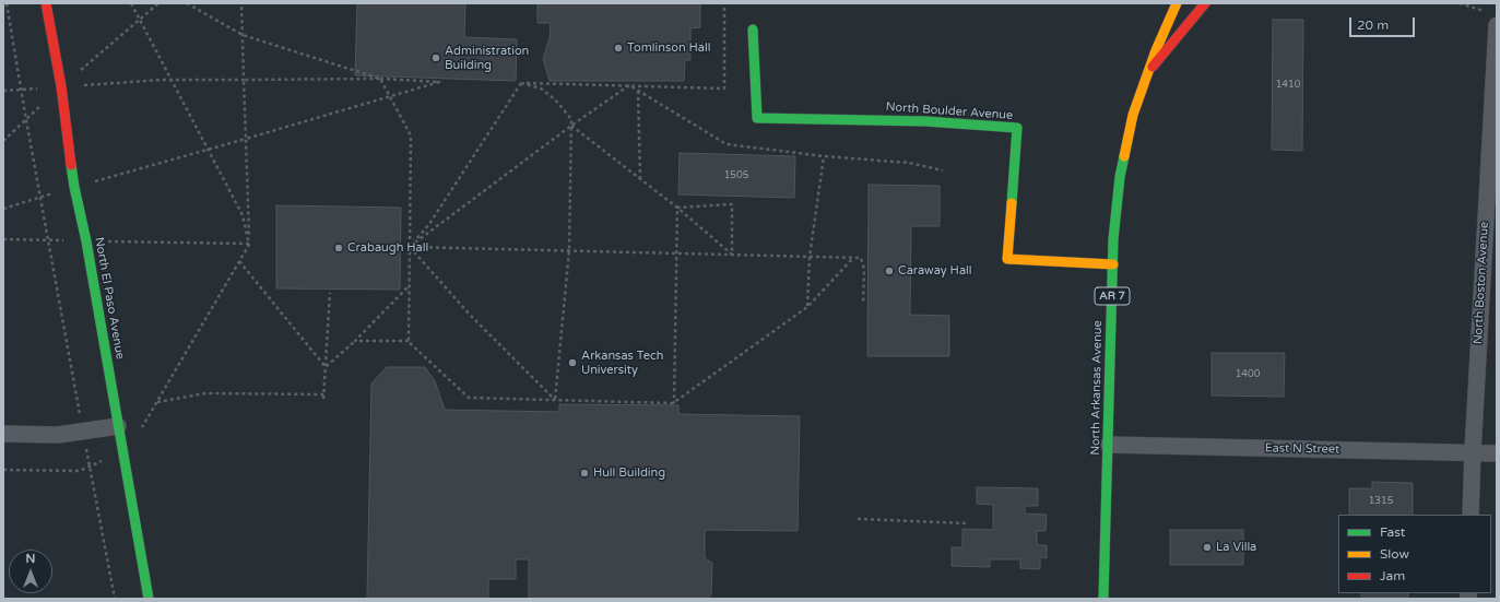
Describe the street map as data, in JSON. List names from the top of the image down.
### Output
{
  "streets": {
    "main road": [
      "North Boulder Avenue",
      "AR 7",
      "North El Paso Avenue",
      "North Arkansas Avenue"
    ],
    "street": ["North Boston Avenue", "East N Street"]
  },
  "crossings": [
    ["North Boulder Avenue", "North Arkansas Avenue"],
    ["North Boston Avenue", "East N Street"],
    ["North Arkansas Avenue", "East N Street"]
  ],
  "places": [
    "Tomlinson Hall",
    "Administration Building",
    "Crabaugh Hall",
    "Caraway Hall",
    "Arkansas Tech University",
    "Hull Building",
    "La Villa"
  ],
  "house_numbers": [
    "1410",
    "1505",
    "1400",
    "1315"
  ],
  "legend": ["Fast", "Slow", "Jam"],
  "scale_bar": "20 m",
  "north": "top"
}
